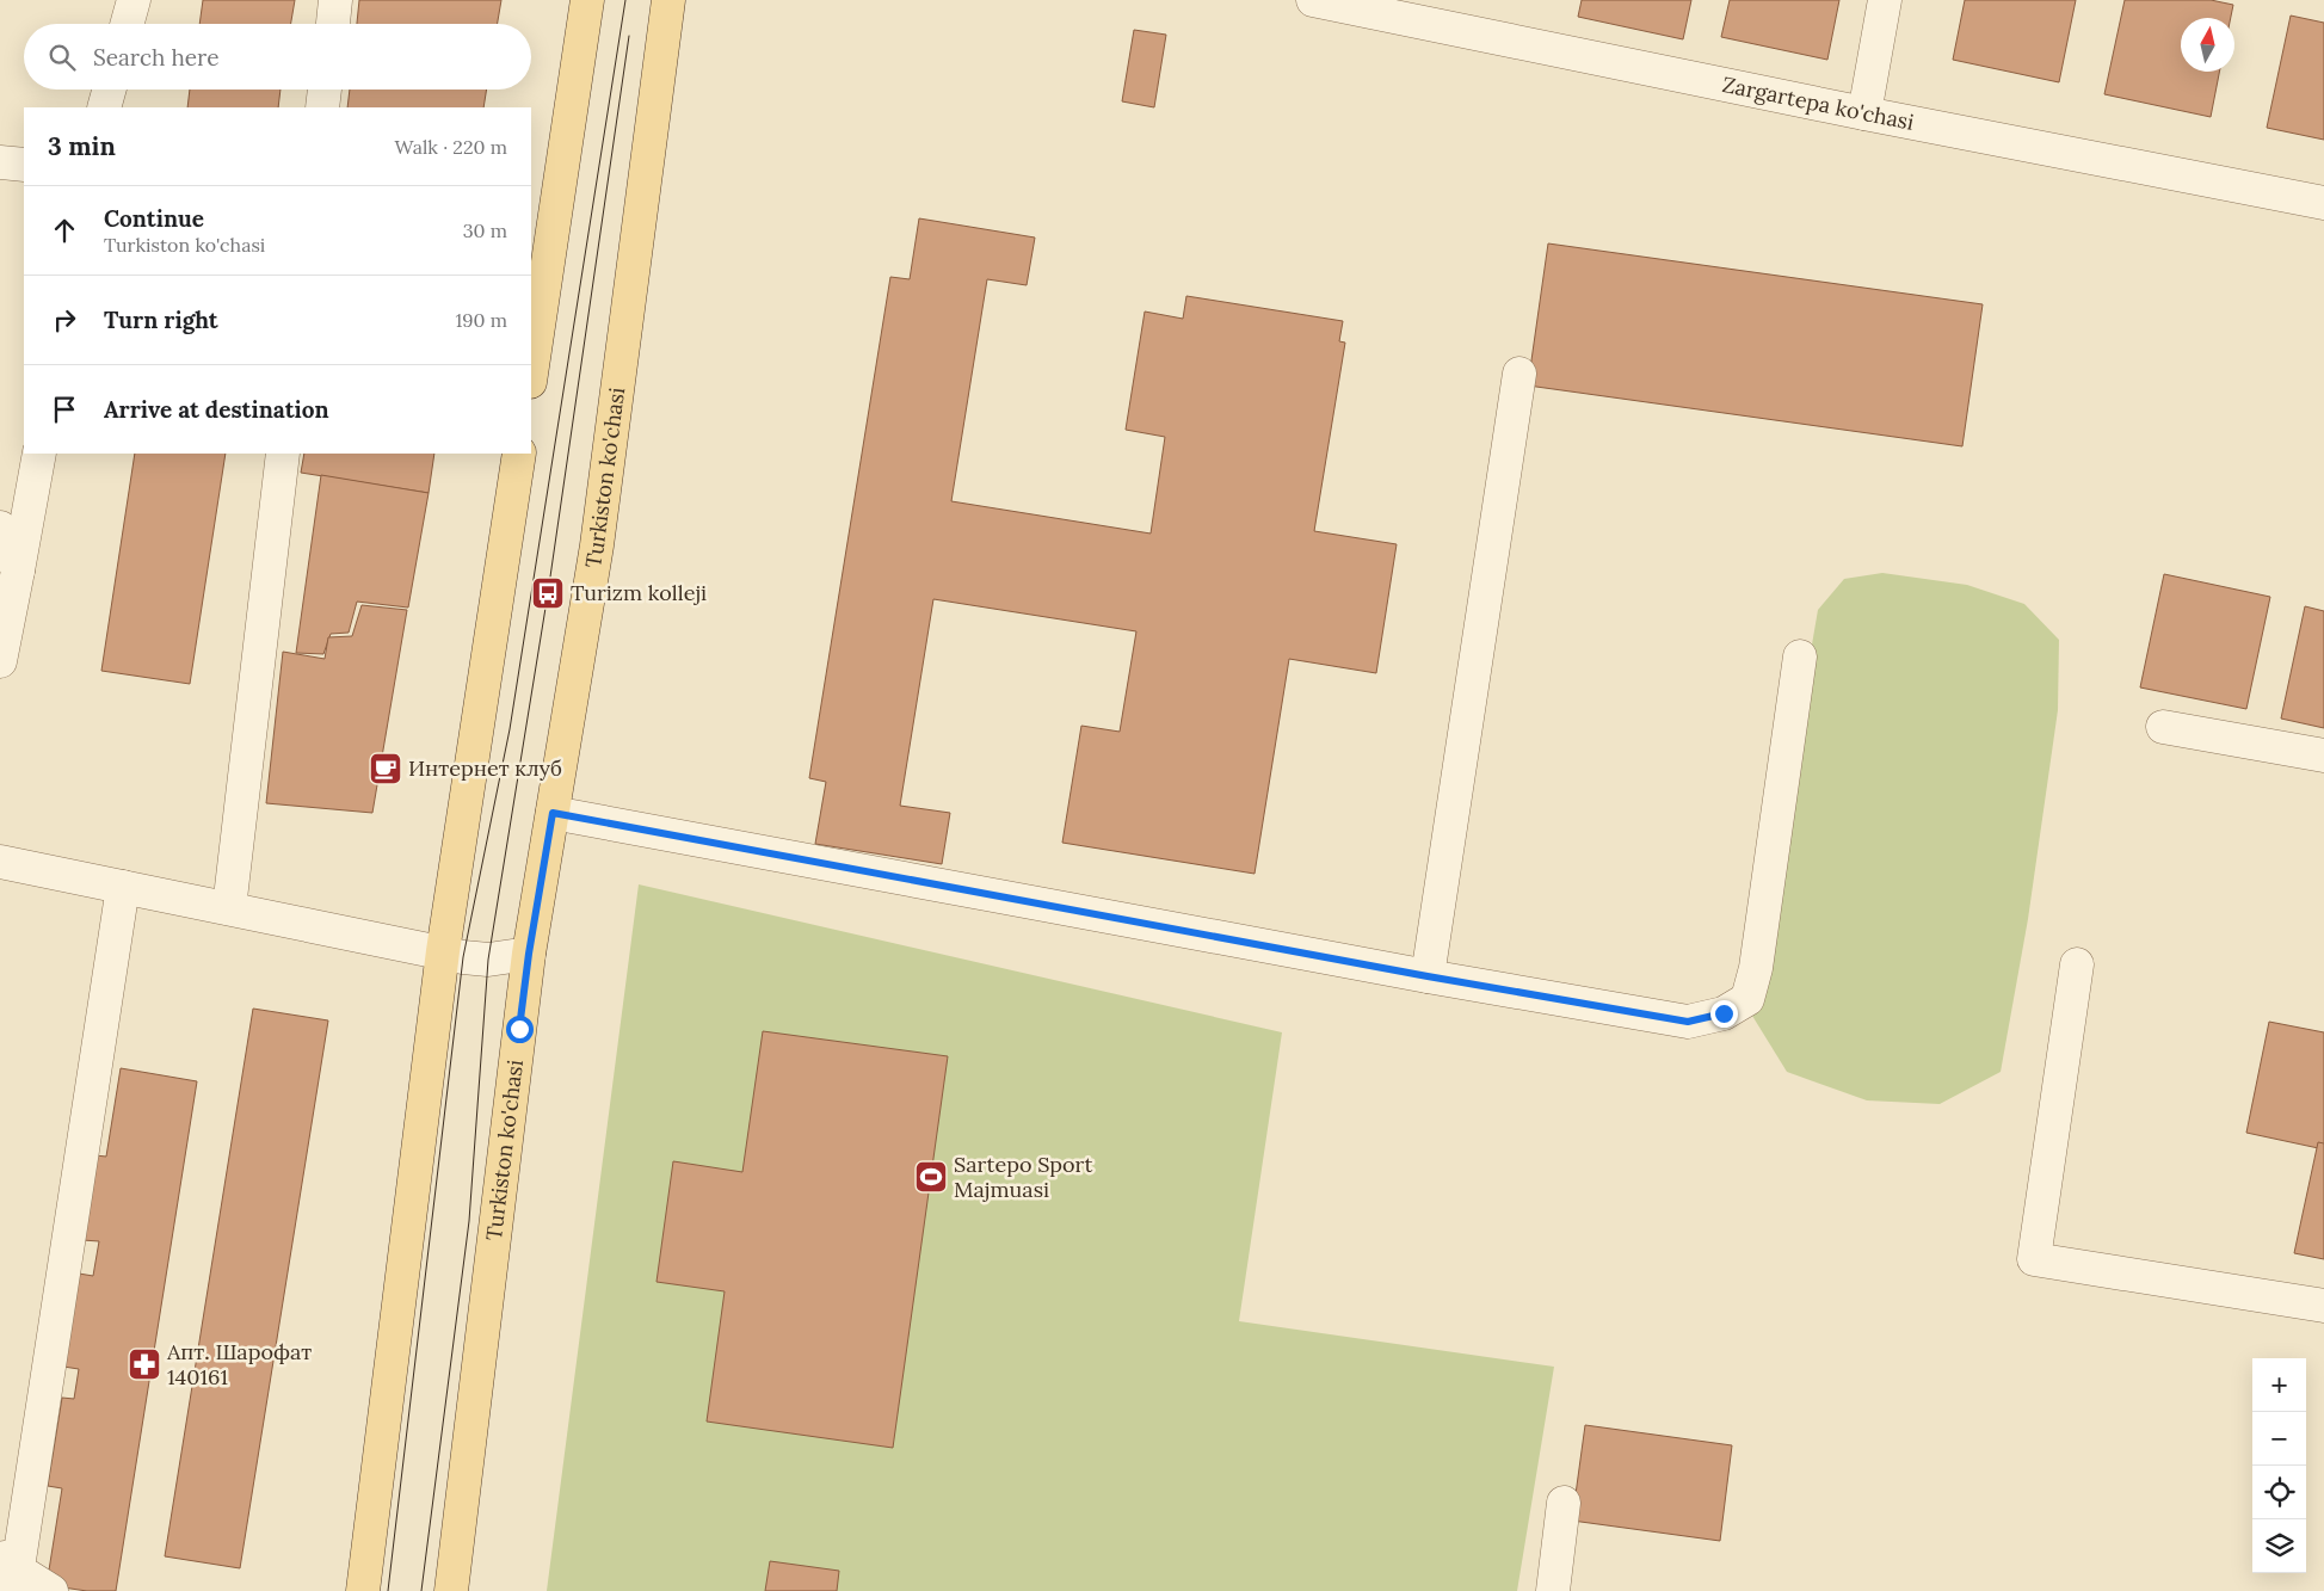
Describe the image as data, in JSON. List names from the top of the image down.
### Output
{
  "streets": {
    "main road": ["Turkiston ko'chasi"],
    "street": ["Zargartepa ko'chasi"]
  },
  "places": {
    "bus stop": ["Turizm kolleji"],
    "cafe": ["Интернет клуб"],
    "sports": ["Sartepo Sport Majmuasi"],
    "pharmacy": ["Апт. Шарофат 140161"]
  },
  "north": "top",
  "page": {
    "search": "Search here",
    "heading": ["3 min", "Walk · 220 m"],
    "list": [
      ["Continue", "Turkiston ko'chasi", "30 m"],
      ["Turn right", "190 m"],
      "Arrive at destination"
    ],
    "map_buttons": ["+", "−"]
  }
}
